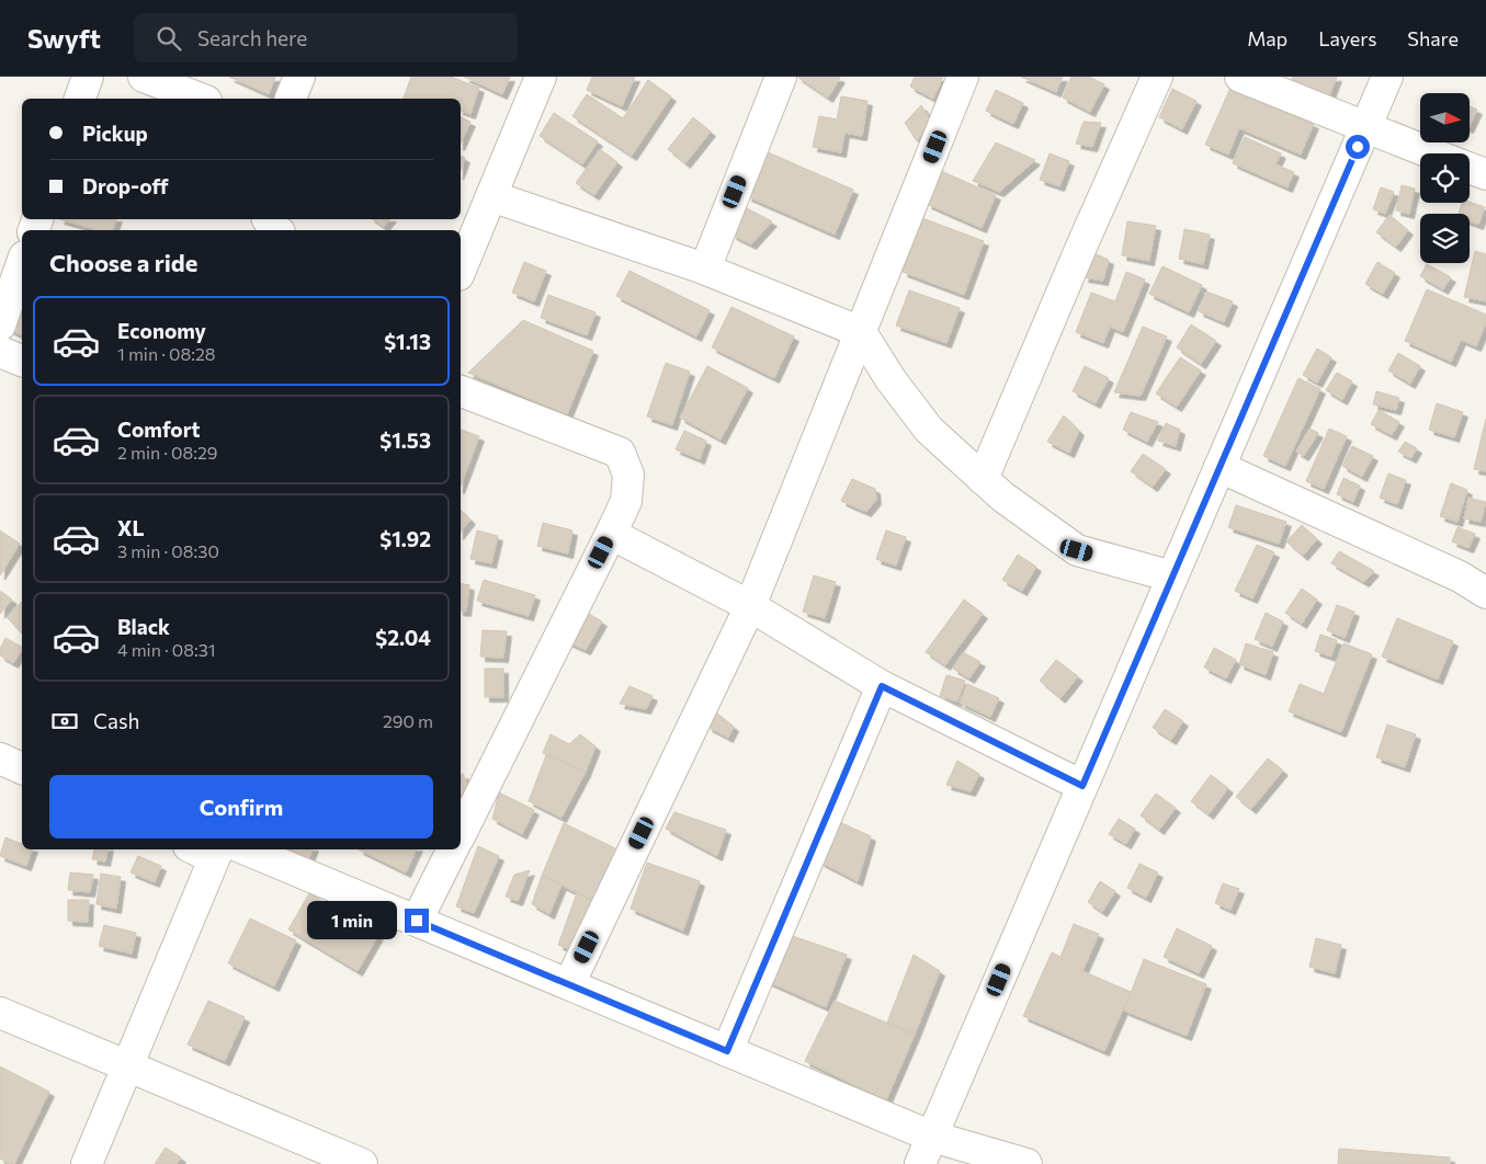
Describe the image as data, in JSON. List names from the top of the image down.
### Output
{
  "north": "right",
  "page": {
    "header": "Swyft",
    "search": "Search here",
    "nav": ["Map", "Layers", "Share"],
    "banner": ["Pickup", "Drop-off"],
    "heading": "Choose a ride",
    "list": [
      {
        "name": "Economy",
        "note": "1 min · 08:28",
        "value": "$1.13"
      },
      {
        "name": "Comfort",
        "note": "2 min · 08:29",
        "value": "$1.53"
      },
      {
        "name": "XL",
        "note": "3 min · 08:30",
        "value": "$1.92"
      },
      {
        "name": "Black",
        "note": "4 min · 08:31",
        "value": "$2.04"
      }
    ],
    "pay": ["Cash", "290 m"],
    "buttons": "Confirm",
    "bubble": "1 min"
  }
}
